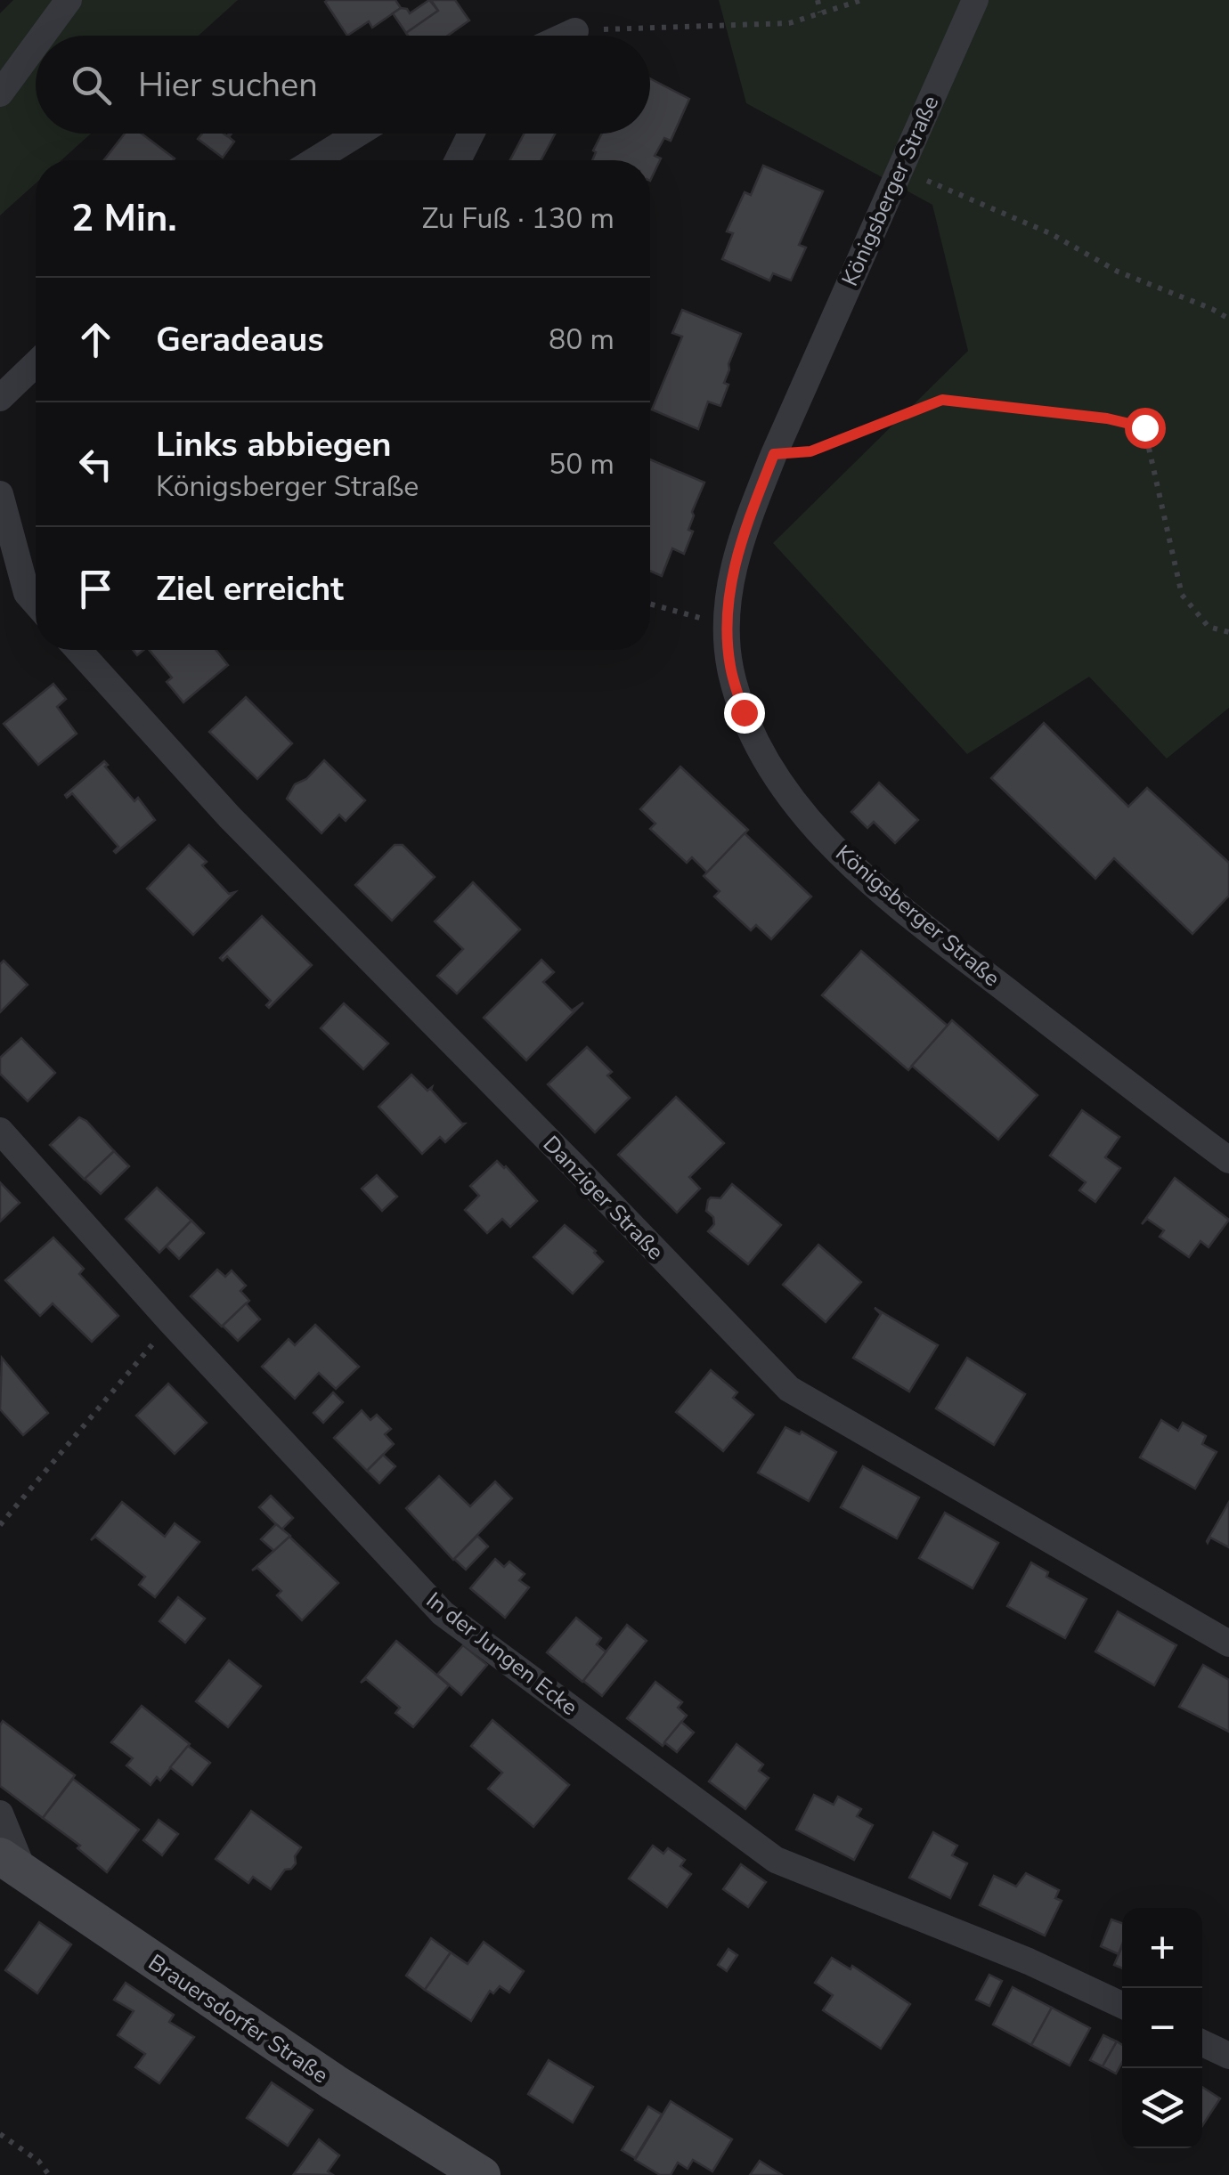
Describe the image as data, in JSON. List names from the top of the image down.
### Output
{
  "streets": {
    "street": [
      "Königsberger Straße",
      "Danziger Straße",
      "In der Jungen Ecke",
      "Brauersdorfer Straße"
    ]
  },
  "page": {
    "search": "Hier suchen",
    "heading": ["2 Min.", "Zu Fuß · 130 m"],
    "list": [
      ["Geradeaus", "80 m"],
      ["Links abbiegen", "Königsberger Straße", "50 m"],
      "Ziel erreicht"
    ],
    "map_buttons": ["+", "−"]
  }
}
